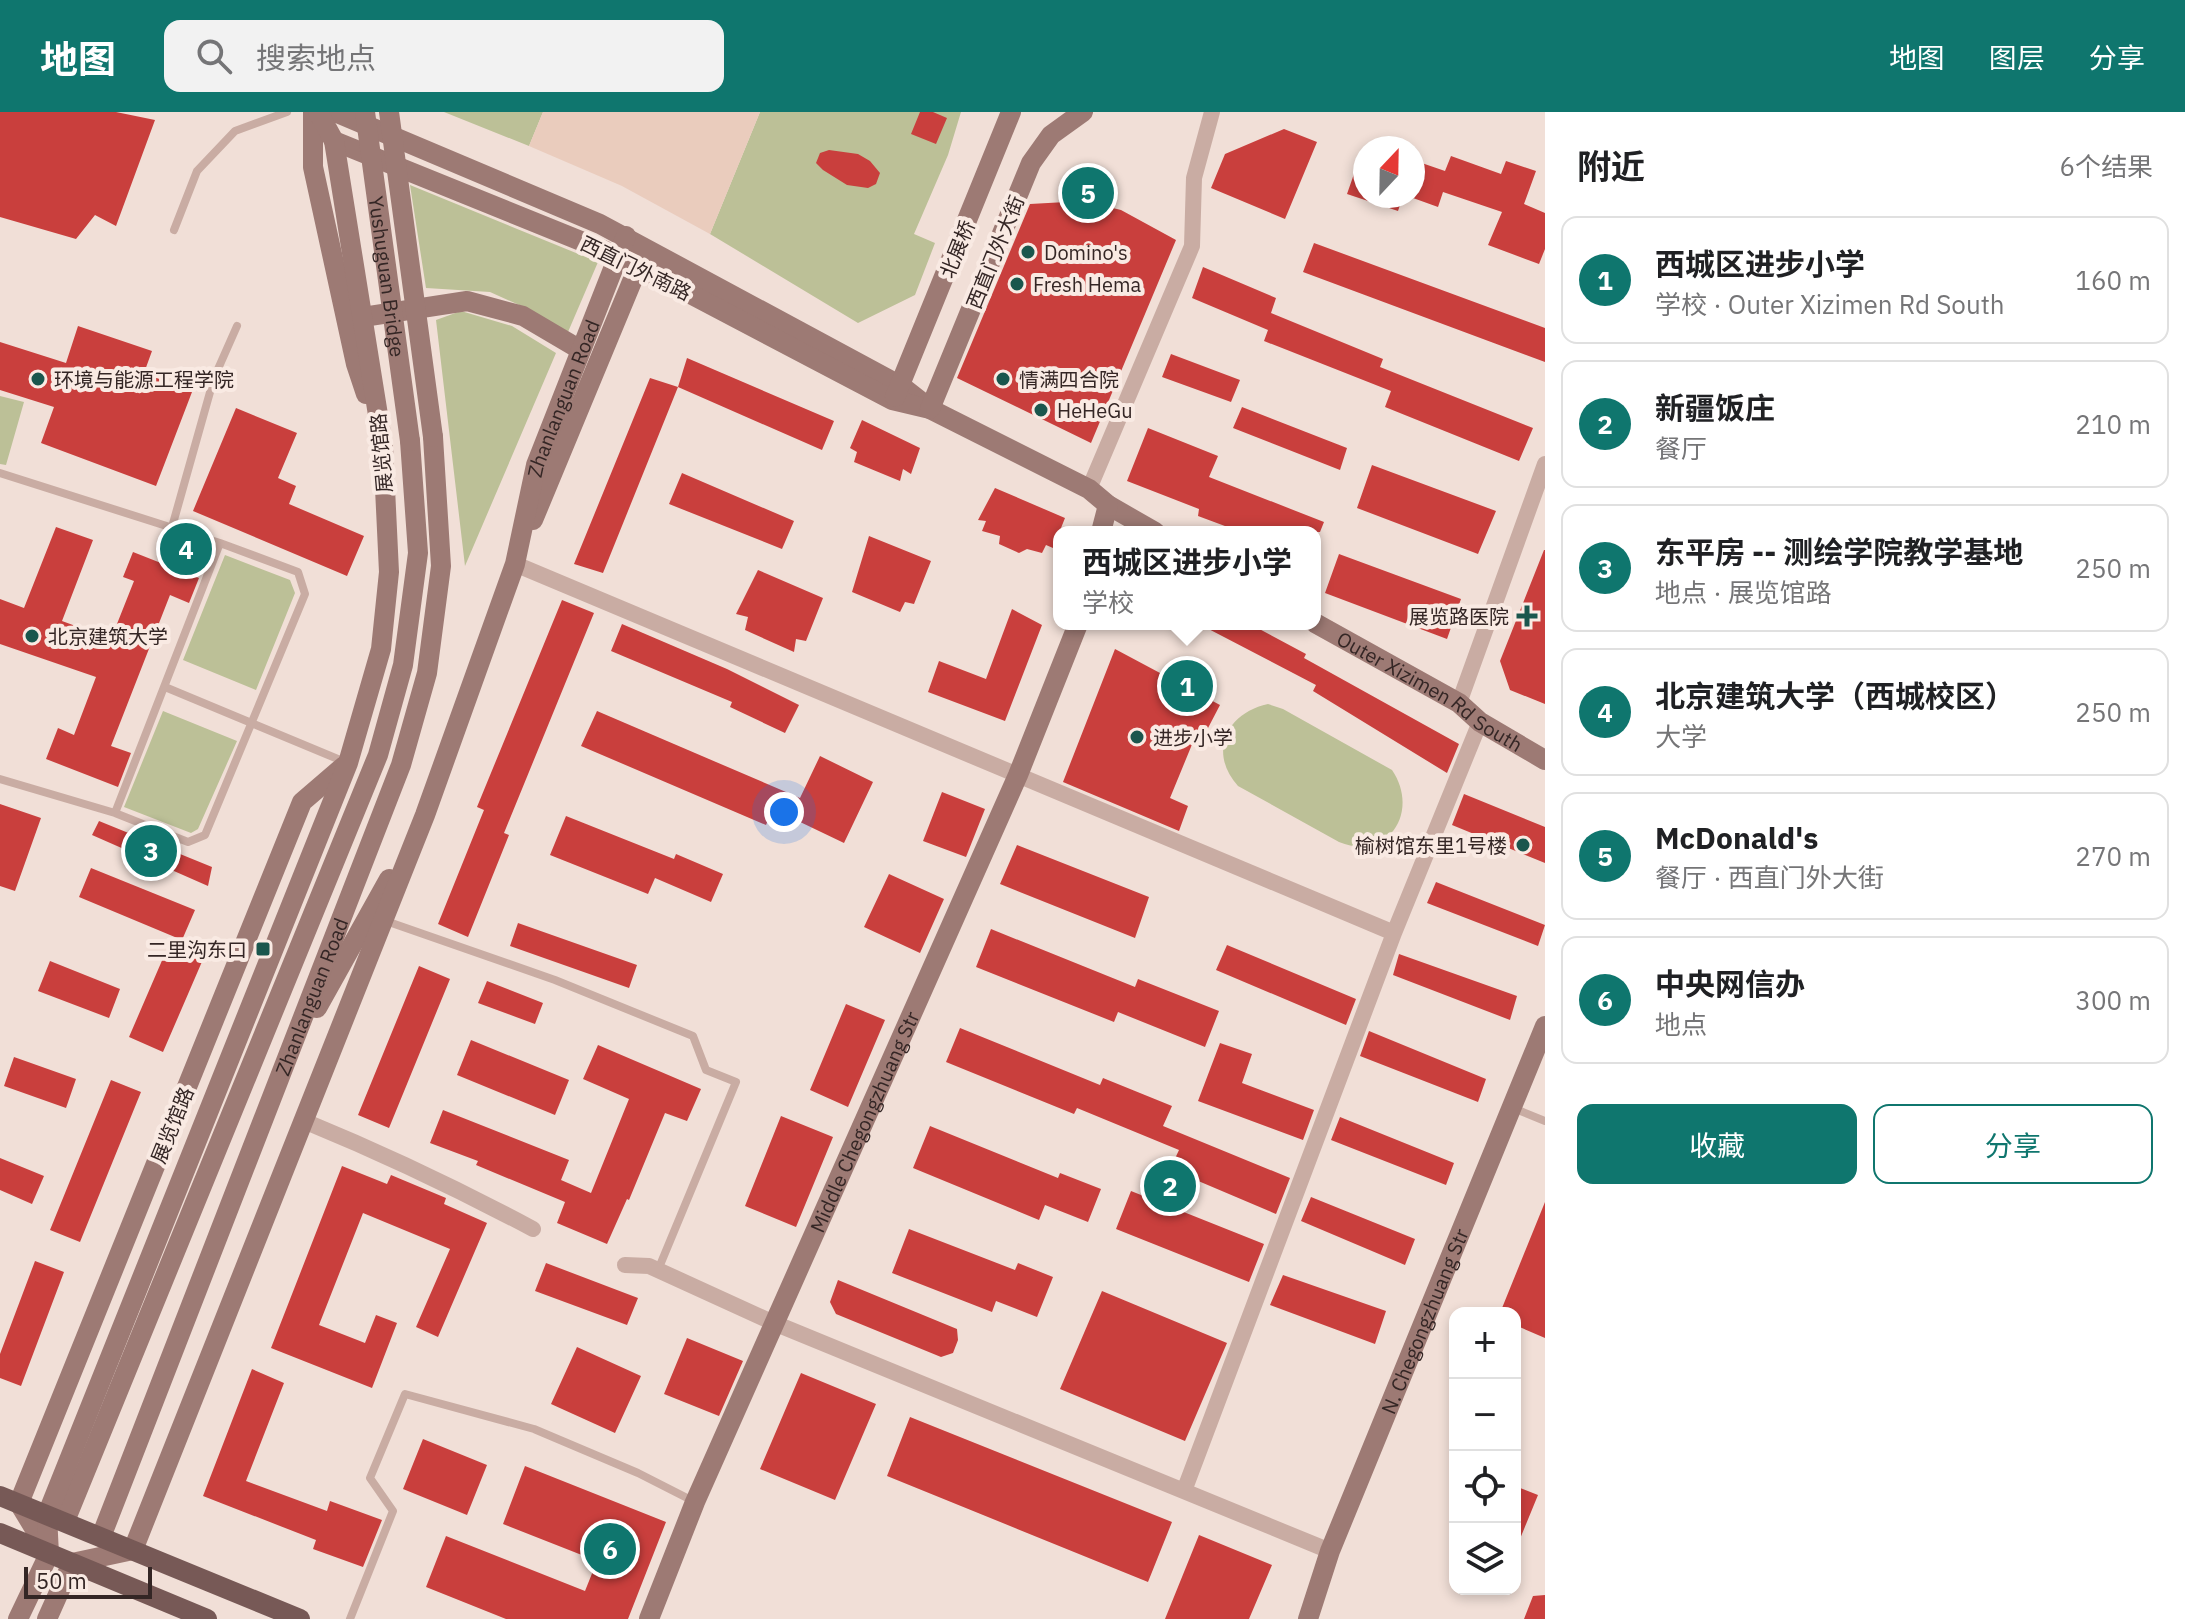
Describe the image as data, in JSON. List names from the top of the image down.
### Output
{
  "streets": {
    "street": [
      "北展桥",
      "西直门外大街",
      "西直门外南路",
      "Yushuguan Bridge",
      "Zhanlanguan Road",
      "展览馆路",
      "Outer Xizimen Rd South",
      "Middle Chegongzhuang Str",
      "N. Chegongzhuang Str"
    ]
  },
  "crossings": [
    ["北展桥", "西直门外南路"],
    ["西直门外南路", "Zhanlanguan Road"],
    ["西直门外南路", "展览馆路"],
    ["Yushuguan Bridge", "Zhanlanguan Road"],
    ["Zhanlanguan Road", "展览馆路"]
  ],
  "places": {
    "other": [
      "Domino's",
      "Fresh Hema",
      "环境与能源工程学院",
      "情满四合院",
      "HeHeGu",
      "北京建筑大学",
      "进步小学",
      "榆树馆东里1号楼"
    ],
    "health": ["展览路医院"],
    "transit": ["二里沟东口"]
  },
  "scale_bar": "50 m",
  "north": "top",
  "page": {
    "header": "地图",
    "search": "搜索地点",
    "nav": ["地图", "图层", "分享"],
    "heading": ["附近", "6个结果"],
    "pins": [
      "5",
      "4",
      "1",
      "3",
      "2",
      "6"
    ],
    "list": [
      {
        "mark": "1",
        "name": "西城区进步小学",
        "note": "学校 · Outer Xizimen Rd South",
        "value": "160 m"
      },
      {
        "mark": "2",
        "name": "新疆饭庄",
        "note": "餐厅",
        "value": "210 m"
      },
      {
        "mark": "3",
        "name": "东平房 -- 测绘学院教学基地",
        "note": "地点 · 展览馆路",
        "value": "250 m"
      },
      {
        "mark": "4",
        "name": "北京建筑大学（西城校区）",
        "note": "大学",
        "value": "250 m"
      },
      {
        "mark": "5",
        "name": "McDonald's",
        "note": "餐厅 · 西直门外大街",
        "value": "270 m"
      },
      {
        "mark": "6",
        "name": "中央网信办",
        "note": "地点",
        "value": "300 m"
      }
    ],
    "popup": ["西城区进步小学", "学校"],
    "buttons": ["收藏", "分享"],
    "map_buttons": ["+", "−"],
    "scale": "50 m"
  }
}
